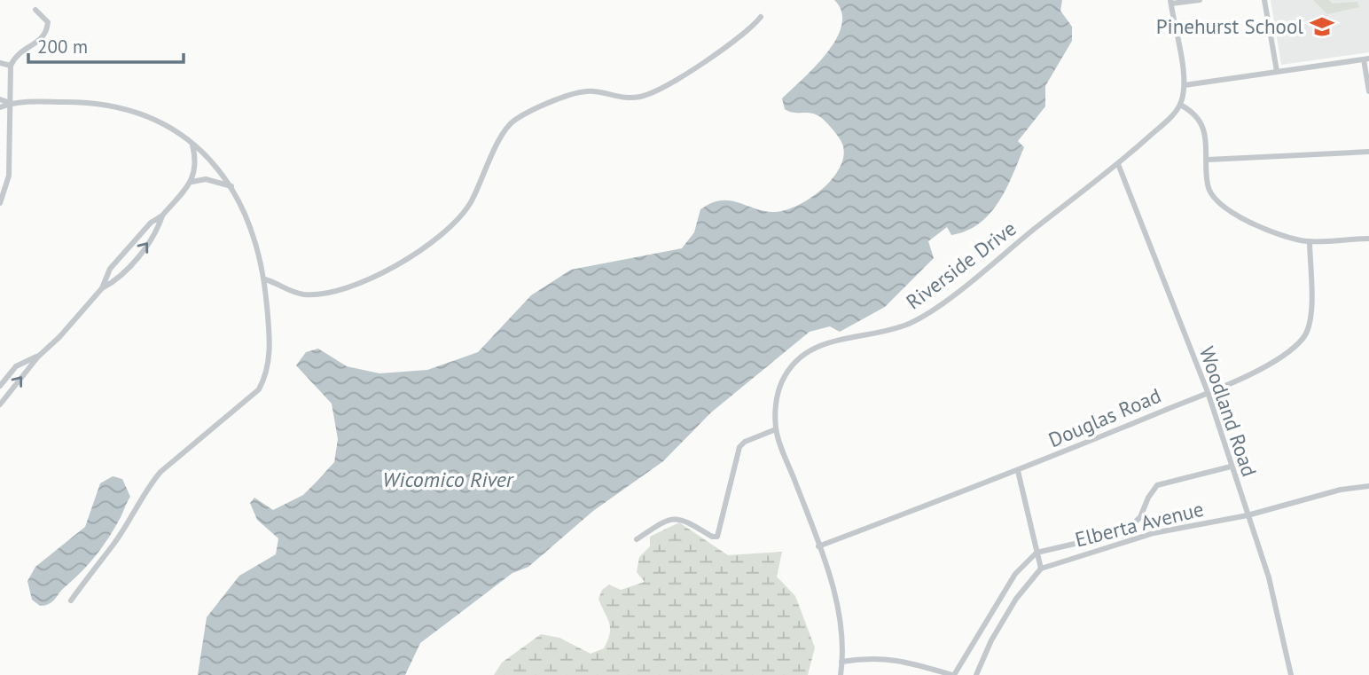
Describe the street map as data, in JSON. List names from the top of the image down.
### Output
{
  "streets": {
    "street": [
      "Riverside Drive",
      "Woodland Road",
      "Douglas Road",
      "Elberta Avenue"
    ]
  },
  "crossings": [
    ["Riverside Drive", "Woodland Road"],
    ["Riverside Drive", "Douglas Road"],
    ["Woodland Road", "Douglas Road"],
    ["Woodland Road", "Elberta Avenue"]
  ],
  "water": ["Wicomico River"],
  "places": {
    "school or university": ["Pinehurst School"]
  },
  "scale_bar": "200 m"
}
